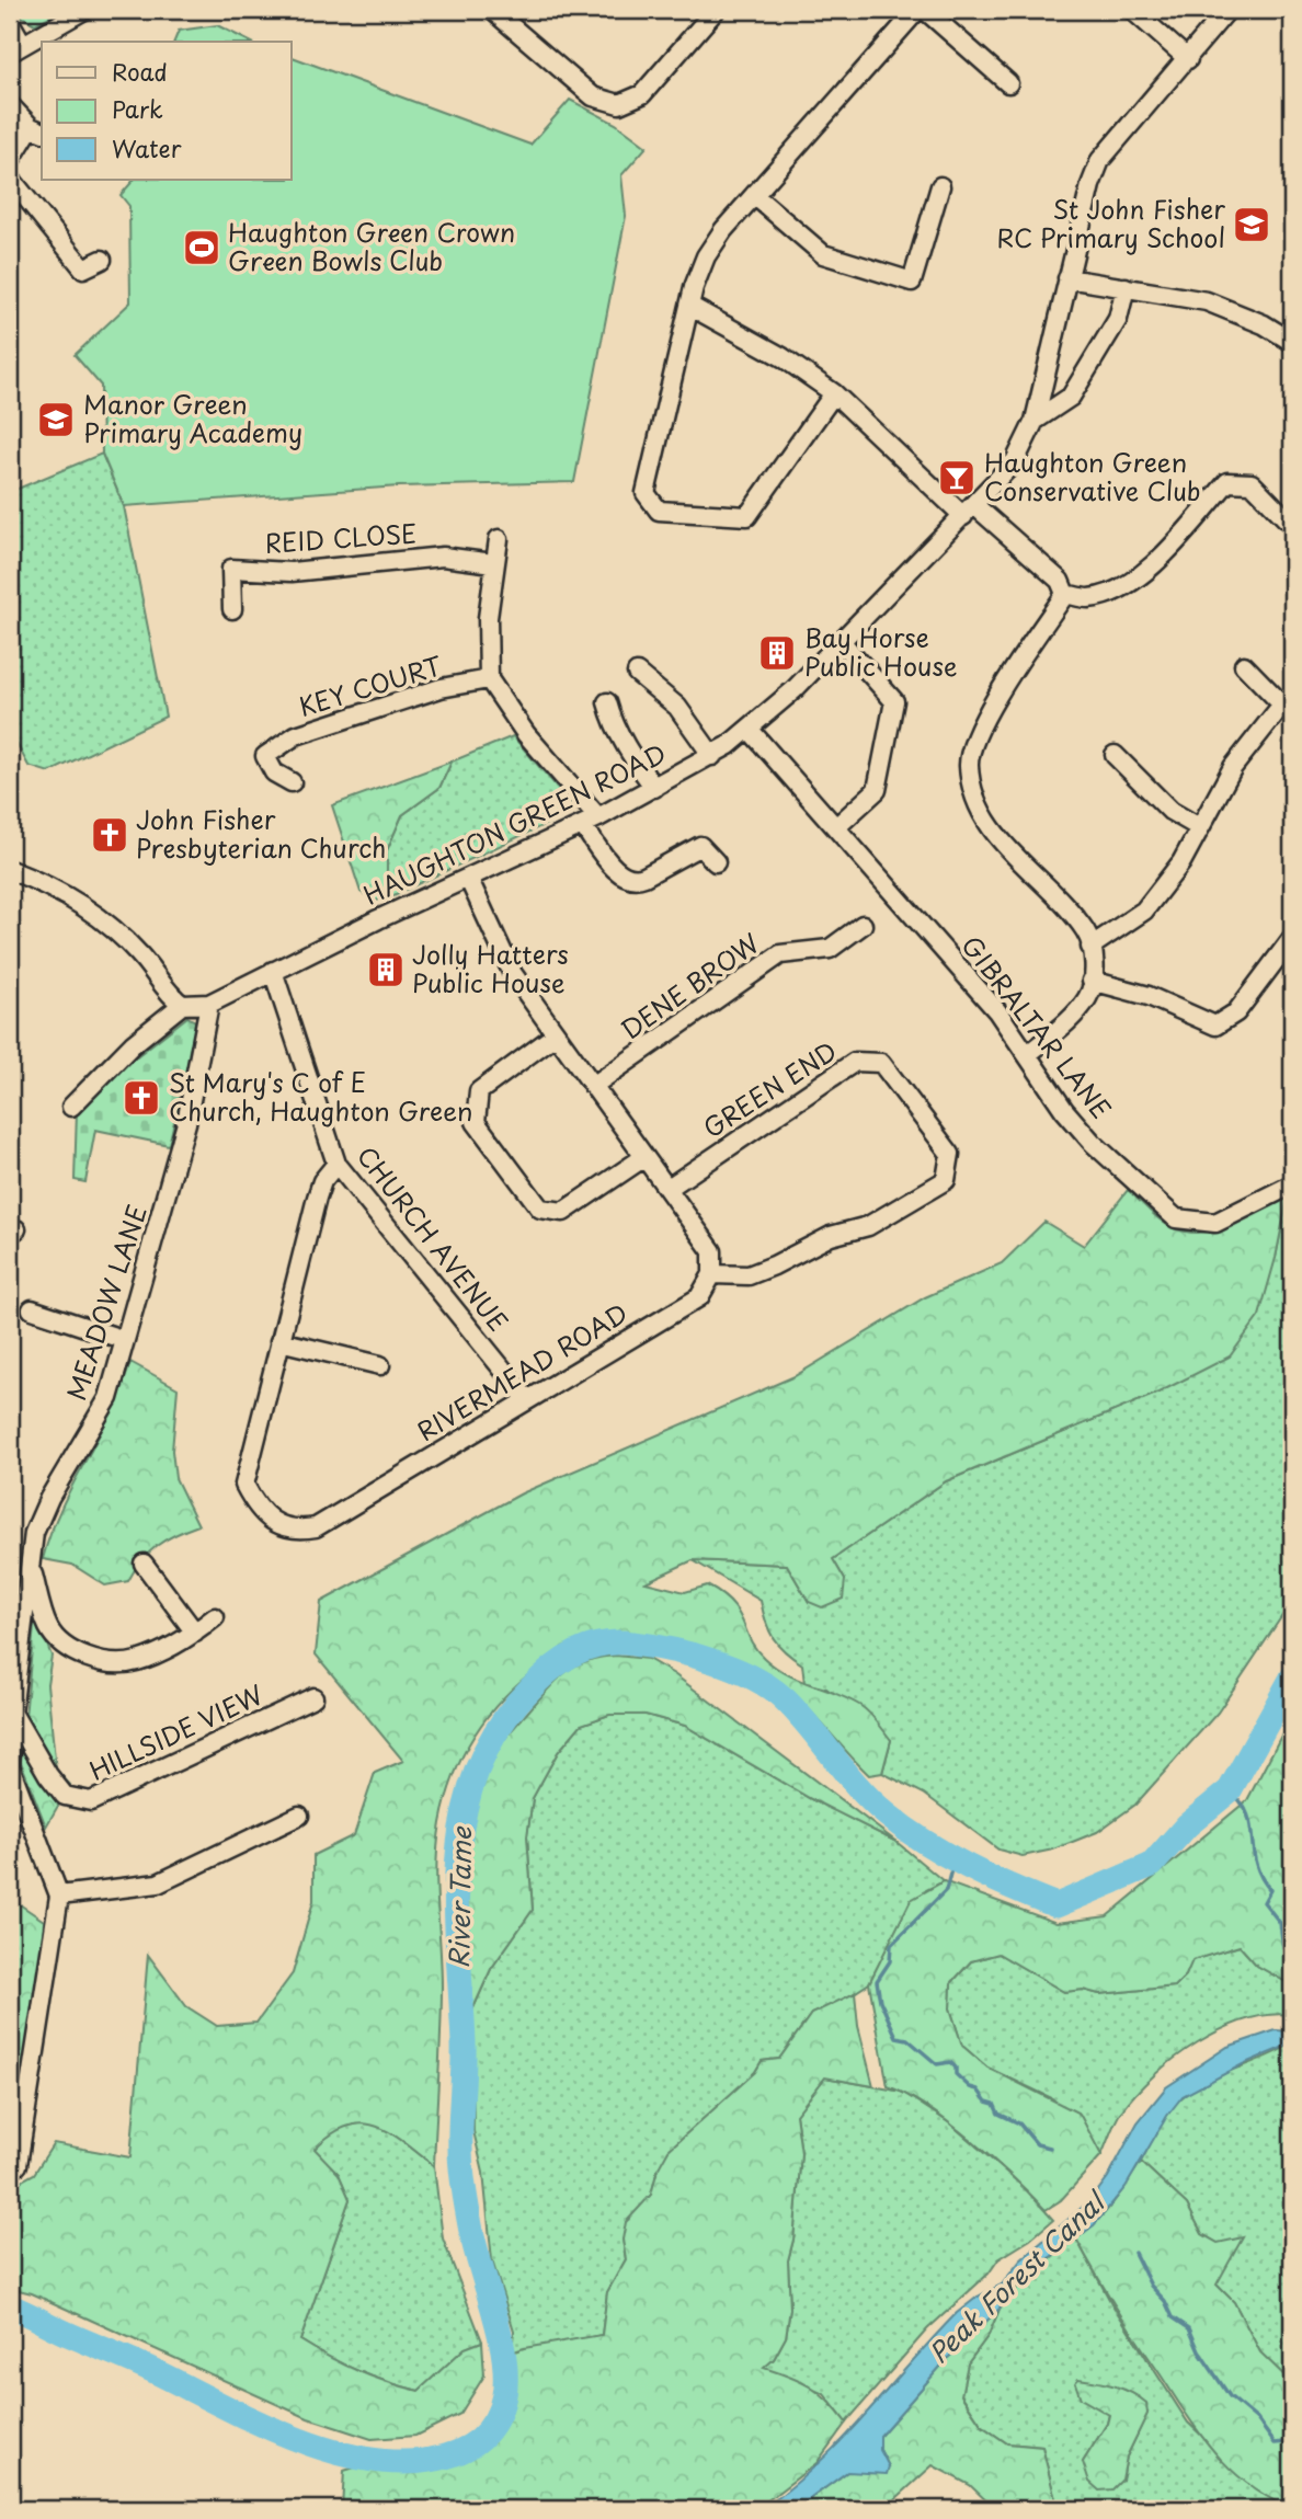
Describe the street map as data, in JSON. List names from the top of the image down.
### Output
{
  "streets": {
    "street": [
      "REID CLOSE",
      "KEY COURT",
      "HAUGHTON GREEN ROAD",
      "DENE BROW",
      "GIBRALTAR LANE",
      "GREEN END",
      "CHURCH AVENUE",
      "MEADOW LANE",
      "RIVERMEAD ROAD",
      "HILLSIDE VIEW"
    ]
  },
  "crossings": [
    ["HAUGHTON GREEN ROAD", "GIBRALTAR LANE"],
    ["HAUGHTON GREEN ROAD", "CHURCH AVENUE"],
    ["HAUGHTON GREEN ROAD", "MEADOW LANE"],
    ["GREEN END", "RIVERMEAD ROAD"],
    ["CHURCH AVENUE", "RIVERMEAD ROAD"],
    ["MEADOW LANE", "HILLSIDE VIEW"]
  ],
  "water": ["River Tame", "Peak Forest Canal"],
  "places": {
    "school or university": ["St John Fisher RC Primary School", "Manor Green Primary Academy"],
    "sports": ["Haughton Green Crown Green Bowls Club"],
    "bar": ["Haughton Green Conservative Club"],
    "building": ["Bay Horse Public House", "Jolly Hatters Public House"],
    "church": ["John Fisher Presbyterian Church", "St Mary's C of E Church, Haughton Green"]
  },
  "legend": ["Road", "Park", "Water"]
}
